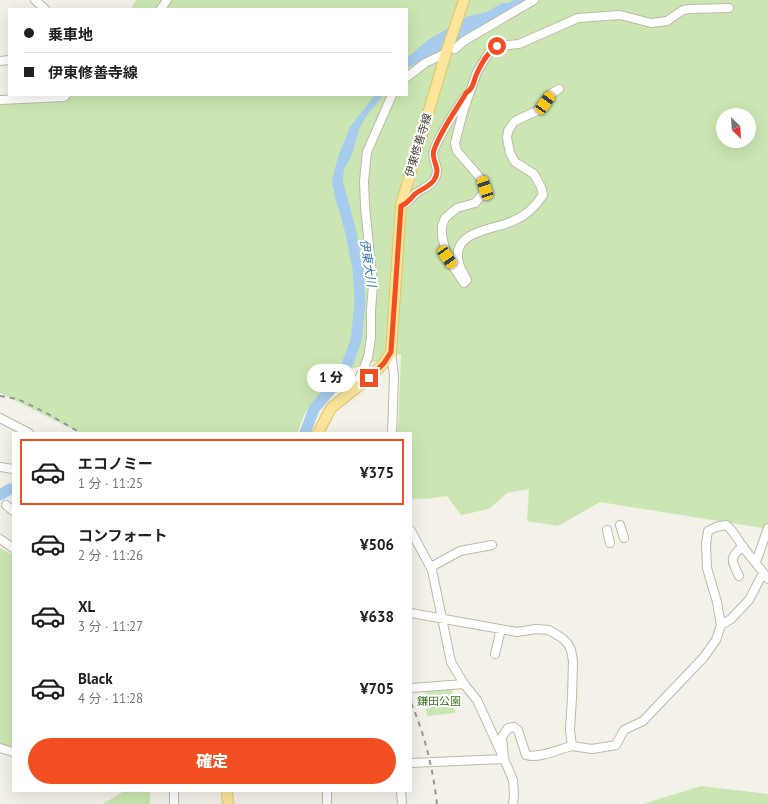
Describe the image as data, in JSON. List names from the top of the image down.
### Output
{
  "streets": {
    "main road": ["伊東修善寺線"]
  },
  "water": ["伊東大川"],
  "parks": ["鎌田公園"],
  "north": "bottom right",
  "page": {
    "banner": ["乗車地", "伊東修善寺線"],
    "bubble": "1 分",
    "list": [
      {
        "name": "エコノミー",
        "note": "1 分 · 11:25",
        "value": "¥375"
      },
      {
        "name": "コンフォート",
        "note": "2 分 · 11:26",
        "value": "¥506"
      },
      {
        "name": "XL",
        "note": "3 分 · 11:27",
        "value": "¥638"
      },
      {
        "name": "Black",
        "note": "4 分 · 11:28",
        "value": "¥705"
      }
    ],
    "buttons": "確定"
  }
}
